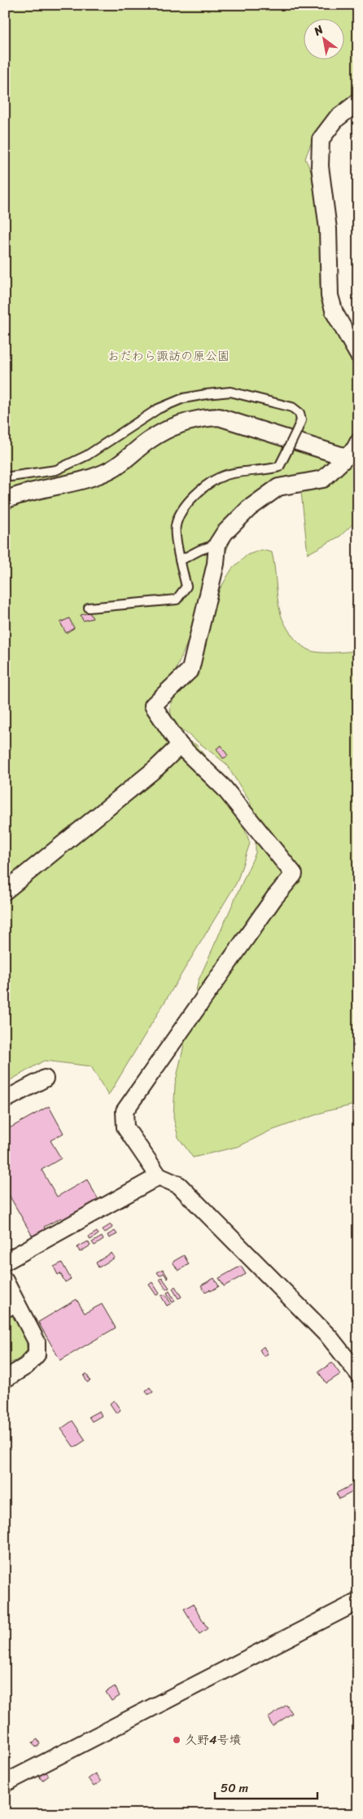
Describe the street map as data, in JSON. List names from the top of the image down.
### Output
{
  "parks": ["おだわら諏訪の原公園"],
  "places": ["久野4号墳"],
  "scale_bar": "50 m",
  "north": "top left"
}
